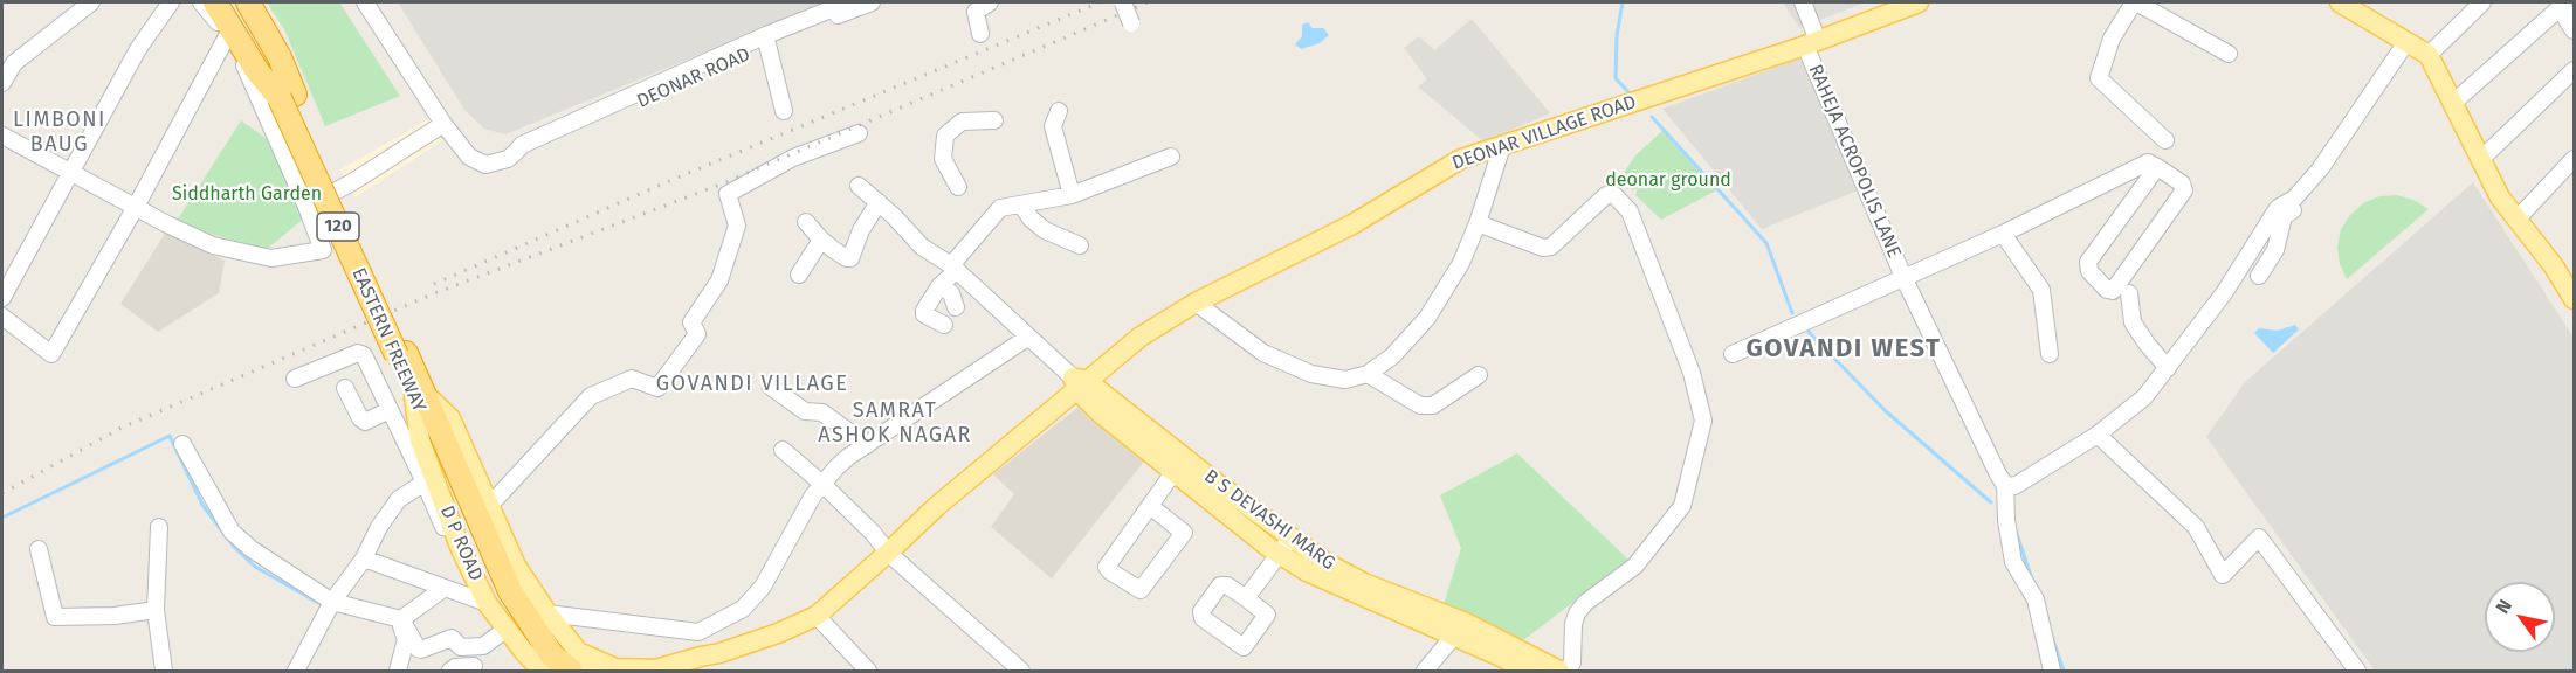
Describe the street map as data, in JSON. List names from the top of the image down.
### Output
{
  "streets": {
    "highway": ["120", "EASTERN FREEWAY"],
    "main road": ["DEONAR VILLAGE ROAD", "B S DEVASHI MARG", "D P ROAD"],
    "street": ["DEONAR ROAD", "RAHEJA ACROPOLIS LANE"]
  },
  "crossings": [
    ["DEONAR VILLAGE ROAD", "RAHEJA ACROPOLIS LANE"],
    ["DEONAR VILLAGE ROAD", "B S DEVASHI MARG"],
    ["EASTERN FREEWAY", "D P ROAD"]
  ],
  "districts": [
    "LIMBONI BAUG",
    "GOVANDI WEST",
    "GOVANDI VILLAGE",
    "SAMRAT ASHOK NAGAR"
  ],
  "parks": ["deonar ground", "Siddharth Garden"],
  "north": "top left"
}
